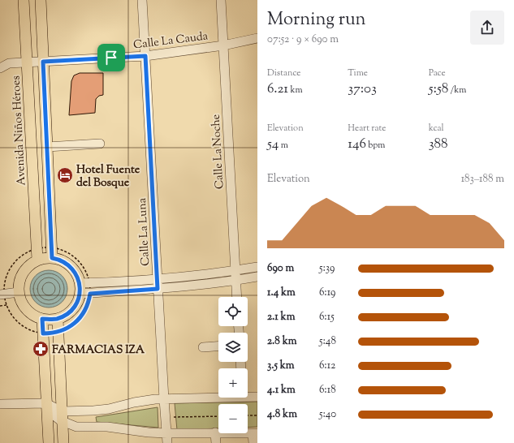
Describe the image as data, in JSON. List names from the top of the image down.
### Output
{
  "streets": {
    "main road": ["Avenida Niños Héroes"],
    "street": ["Calle La Cauda", "Calle La Noche", "Calle La Luna"]
  },
  "crossings": [
    ["Calle La Cauda", "Avenida Niños Héroes"],
    ["Calle La Cauda", "Calle La Noche"],
    ["Calle La Cauda", "Calle La Luna"]
  ],
  "places": {
    "hotel": ["Hotel Fuente del Bosque"],
    "pharmacy": ["FARMACIAS IZA"]
  },
  "page": {
    "heading": ["Morning run", "07:52 · 9 × 690 m"],
    "stats": [
      ["Distance", "6.21 km"],
      ["Time", "37:03"],
      ["Pace", "5:58 /km"],
      ["Elevation", "54 m"],
      ["Heart rate", "146 bpm"],
      ["kcal", "388"]
    ],
    "chart": ["Elevation", "183–188 m"],
    "list": [
      {
        "name": "690 m",
        "note": "5:39"
      },
      {
        "name": "1.4 km",
        "note": "6:19"
      },
      {
        "name": "2.1 km",
        "note": "6:15"
      },
      {
        "name": "2.8 km",
        "note": "5:48"
      },
      {
        "name": "3.5 km",
        "note": "6:12"
      },
      {
        "name": "4.1 km",
        "note": "6:18"
      },
      {
        "name": "4.8 km",
        "note": "5:40"
      }
    ],
    "map_buttons": ["+", "−"]
  }
}
